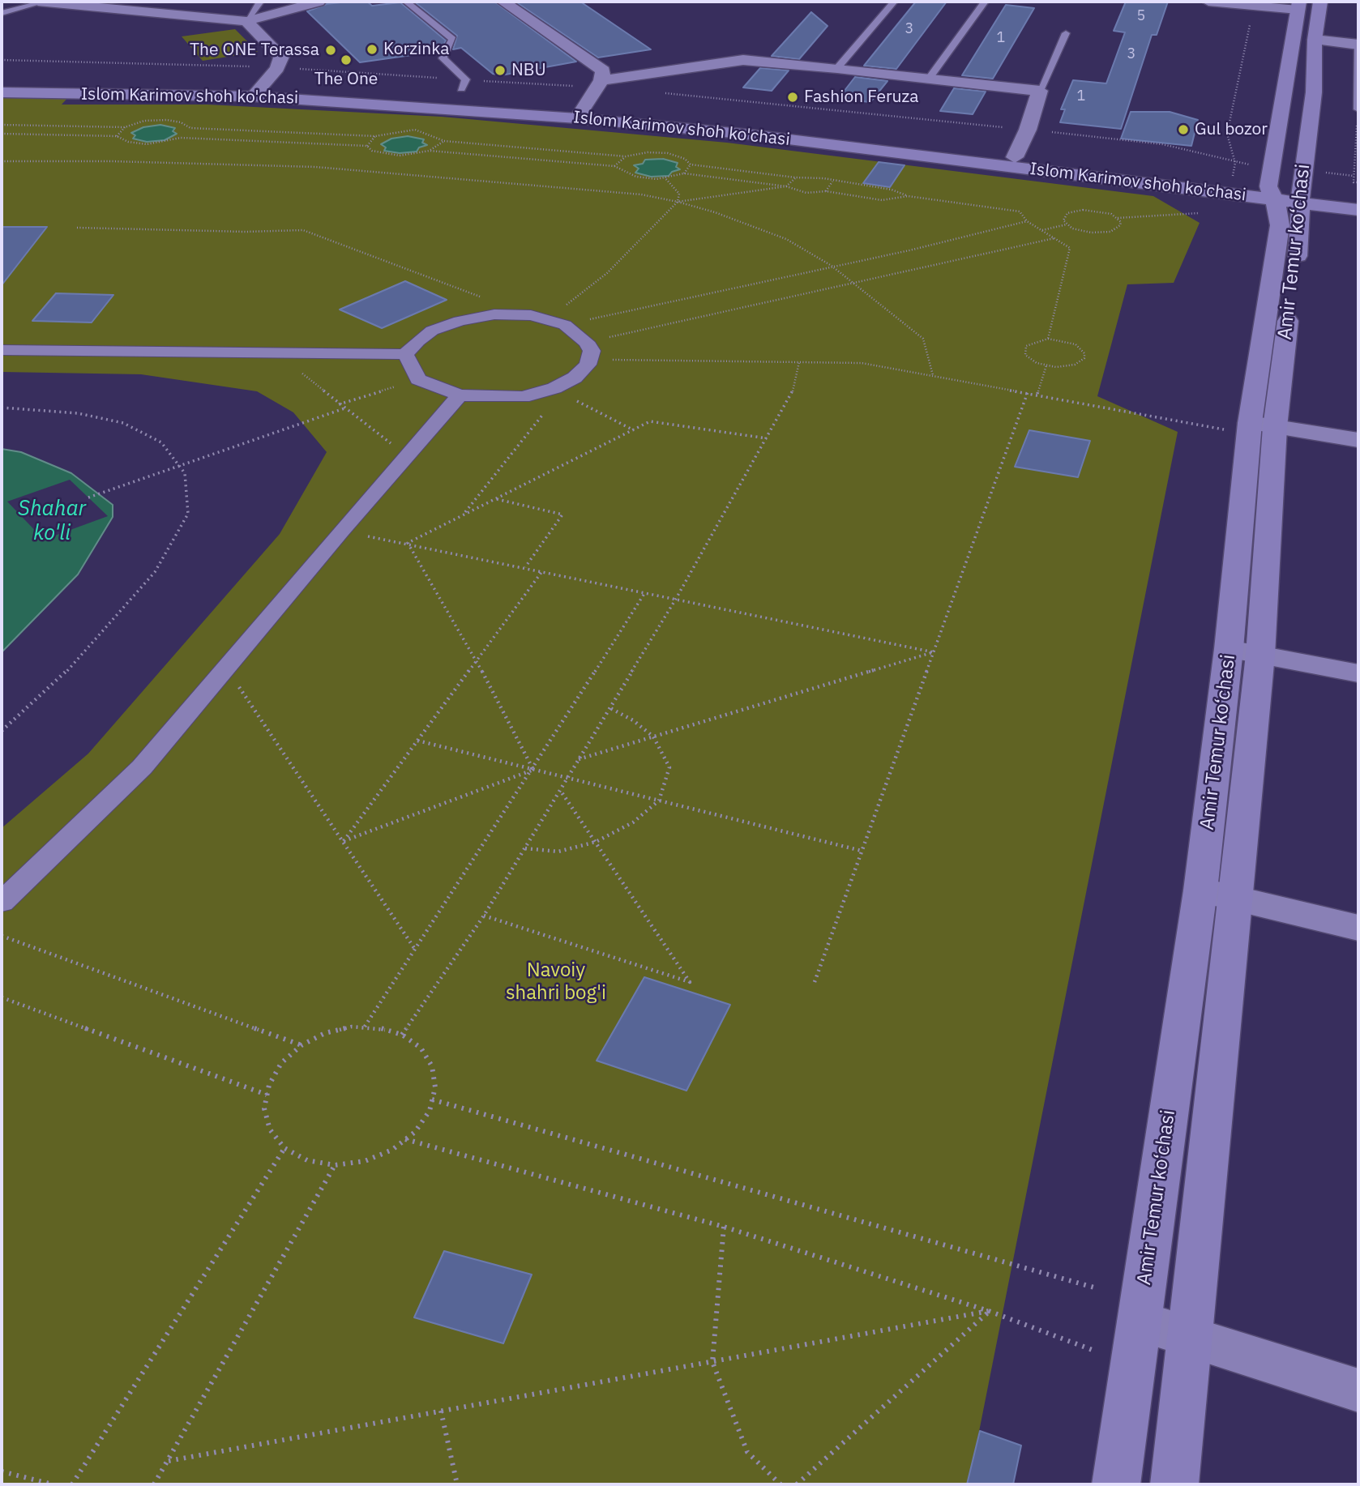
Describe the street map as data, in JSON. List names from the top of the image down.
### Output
{
  "streets": {
    "main road": ["Islom Karimov shoh ko'chasi", "Amir Temur ko‘chasi"]
  },
  "crossings": [
    ["Islom Karimov shoh ko'chasi", "Amir Temur ko‘chasi"]
  ],
  "water": ["Shahar ko'li"],
  "parks": ["Navoiy shahri bog'i"],
  "places": [
    "Korzinka",
    "The ONE Terassa",
    "The One",
    "NBU",
    "Fashion Feruza",
    "Gul bozor"
  ],
  "house_numbers": [
    "5",
    "3",
    "1",
    "3",
    "1"
  ]
}
